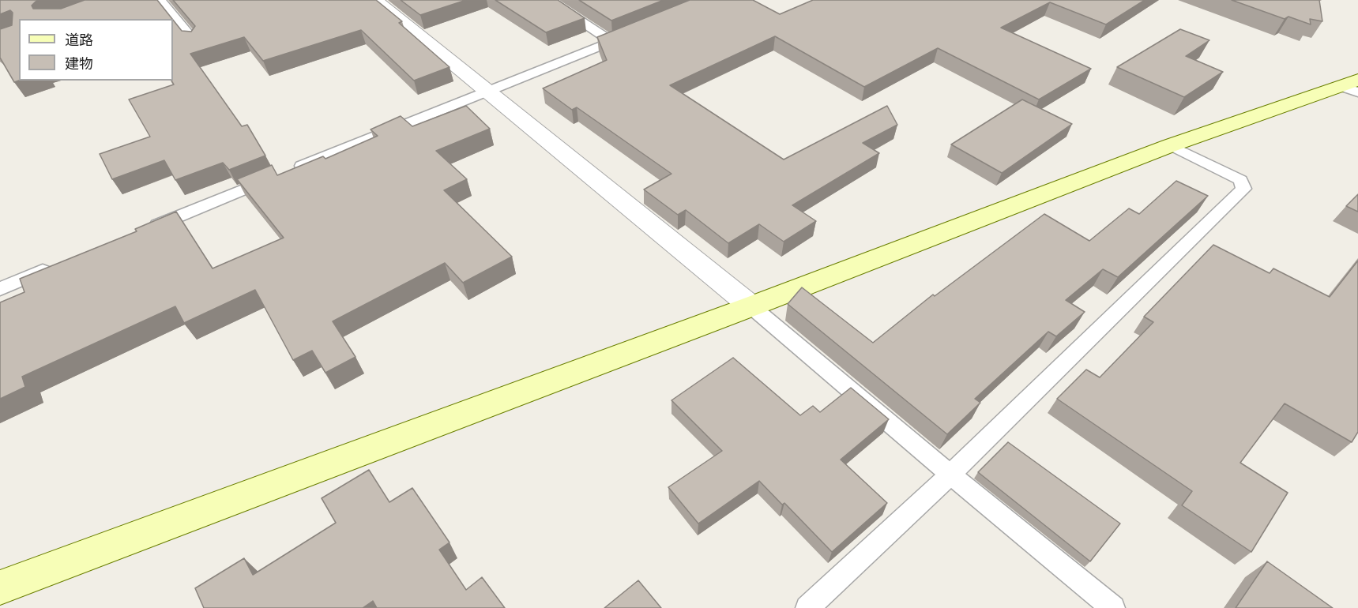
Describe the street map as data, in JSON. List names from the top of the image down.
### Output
{
  "legend": ["道路", "建物"]
}
